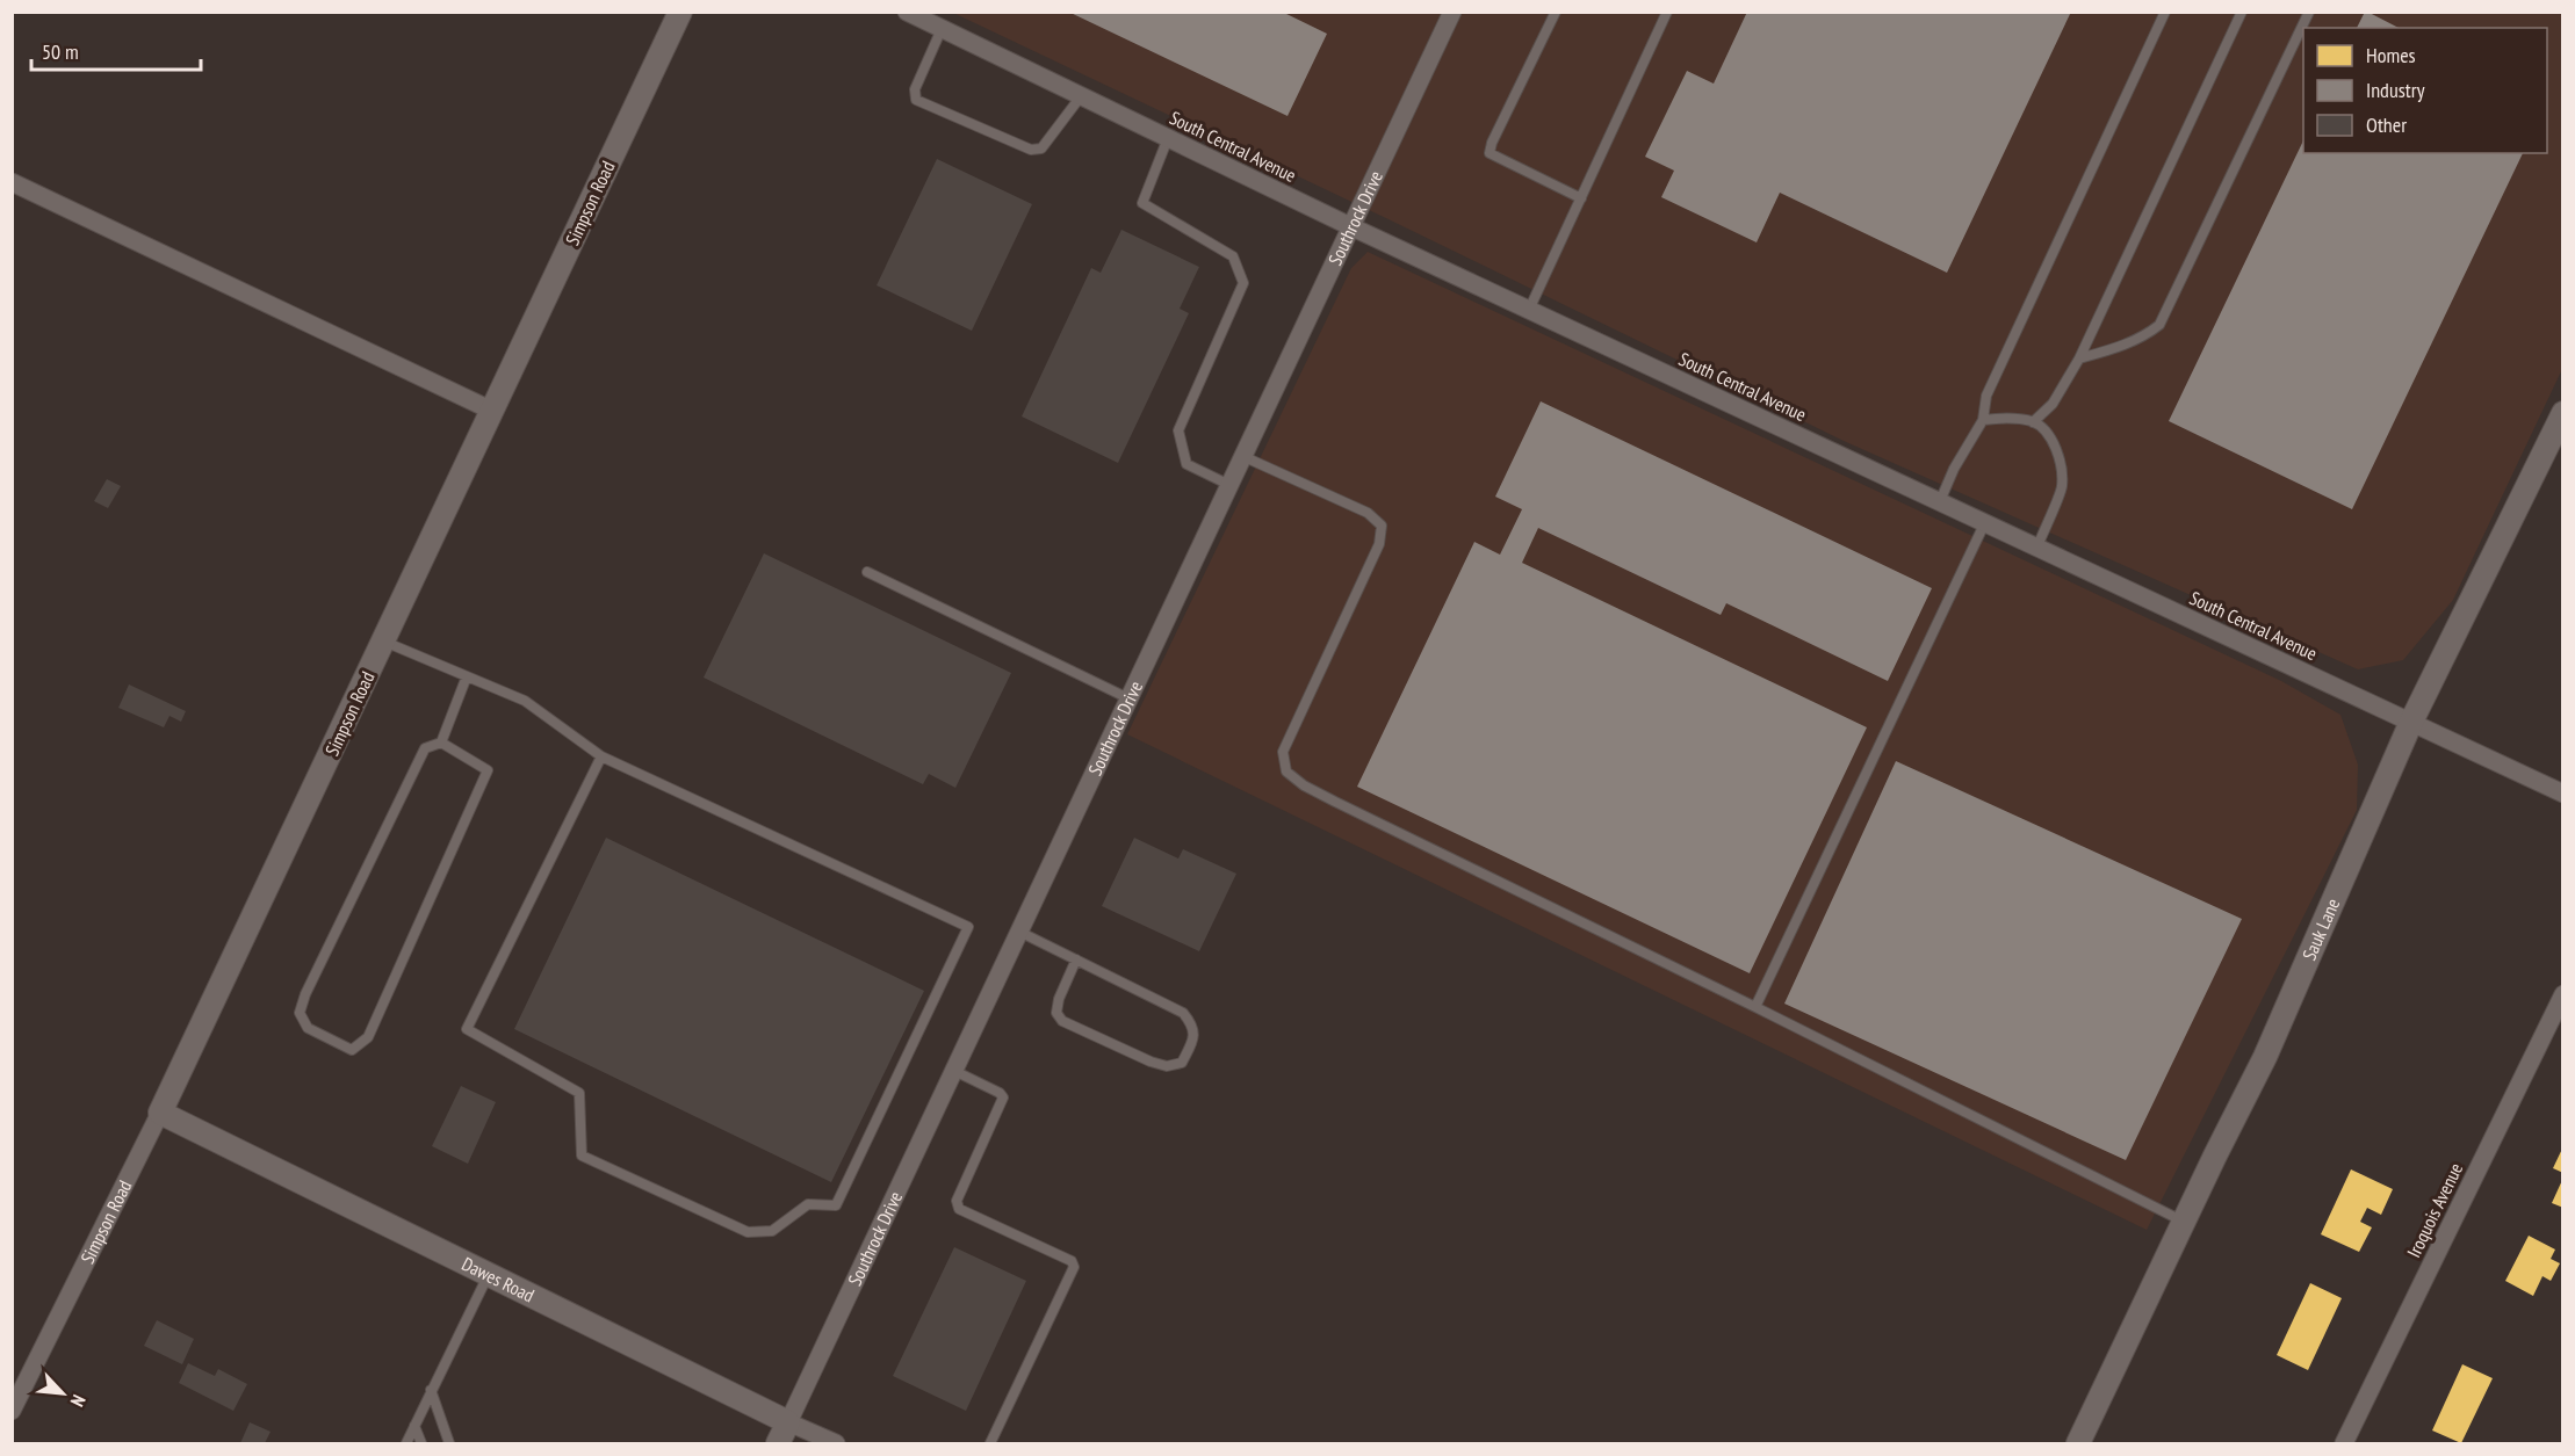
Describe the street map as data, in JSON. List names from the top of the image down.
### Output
{
  "streets": {
    "street": [
      "South Central Avenue",
      "Simpson Road",
      "Southrock Drive",
      "Sauk Lane",
      "Iroquois Avenue",
      "Dawes Road"
    ]
  },
  "crossings": [
    ["South Central Avenue", "Southrock Drive"],
    ["South Central Avenue", "Sauk Lane"],
    ["Simpson Road", "Dawes Road"],
    ["Southrock Drive", "Dawes Road"]
  ],
  "legend": ["Homes", "Industry", "Other"],
  "scale_bar": "50 m",
  "north": "bottom right"
}
